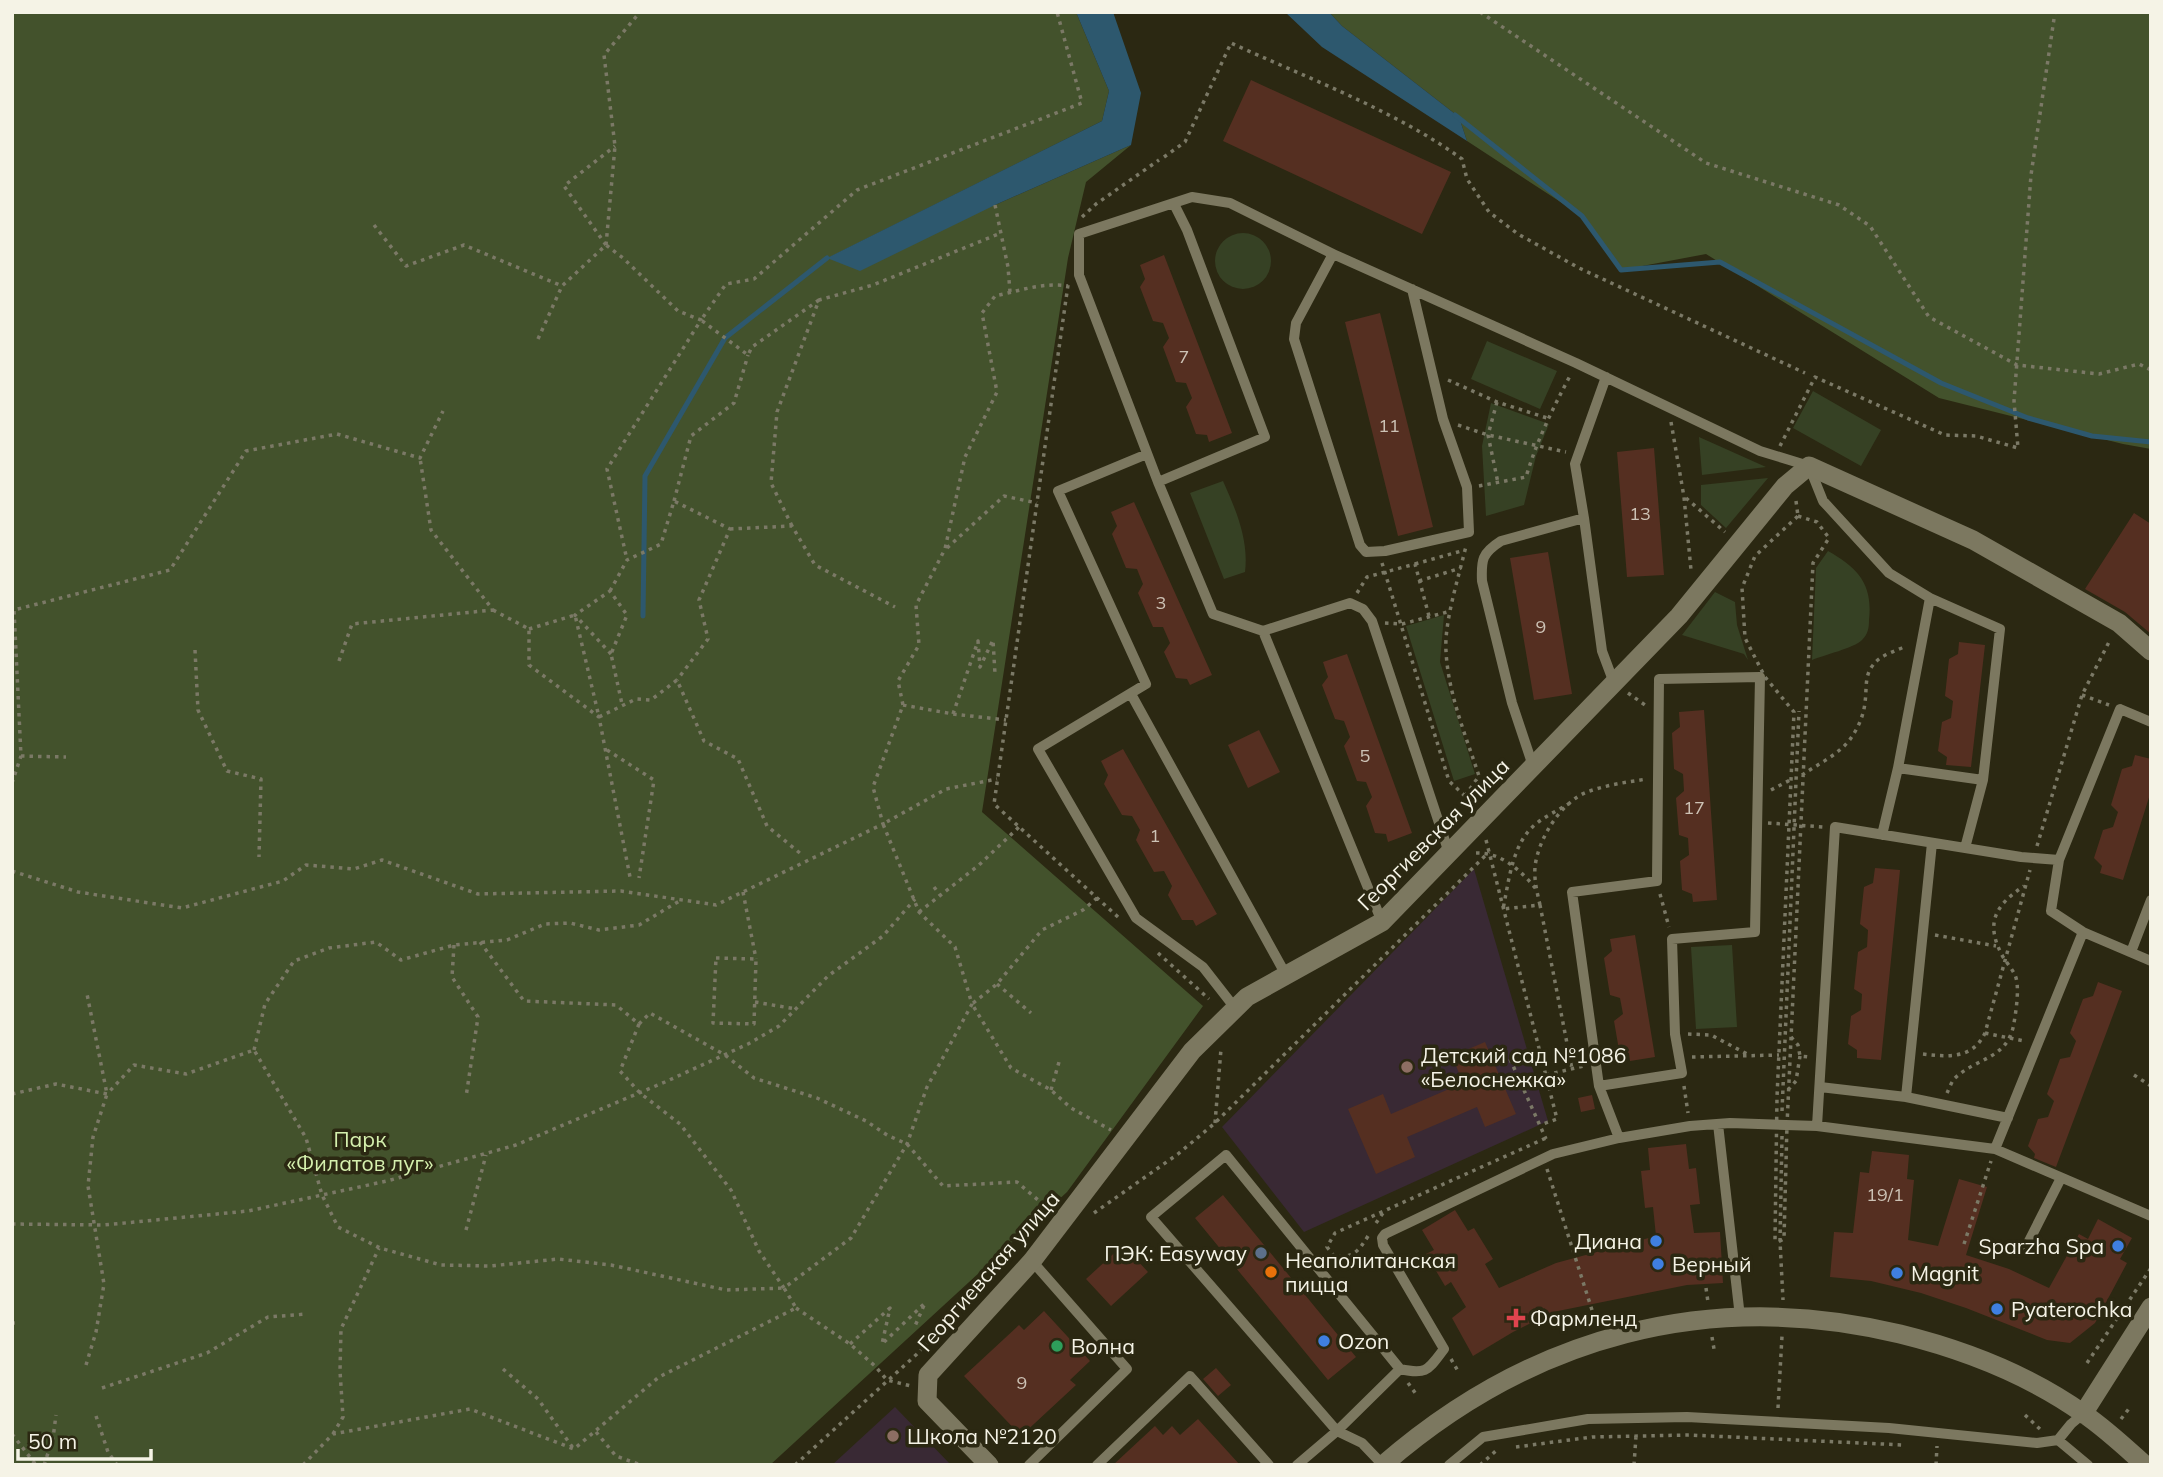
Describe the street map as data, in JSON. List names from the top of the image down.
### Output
{
  "streets": {
    "street": ["Георгиевская улица"]
  },
  "parks": ["Парк «Филатов луг»"],
  "places": {
    "other": [
      "Детский сад №1086 «Белоснежка»",
      "Диана",
      "Sparzha Spa",
      "ПЭК: Easyway",
      "Верный",
      "Неаполитанская пицца",
      "Magnit",
      "Pyaterochka",
      "Ozon",
      "Волна",
      "Школа №2120"
    ],
    "health": ["Фармленд"]
  },
  "house_numbers": [
    "7",
    "11",
    "13",
    "3",
    "9",
    "5",
    "17",
    "1",
    "19/1",
    "9"
  ],
  "scale_bar": "50 m"
}
